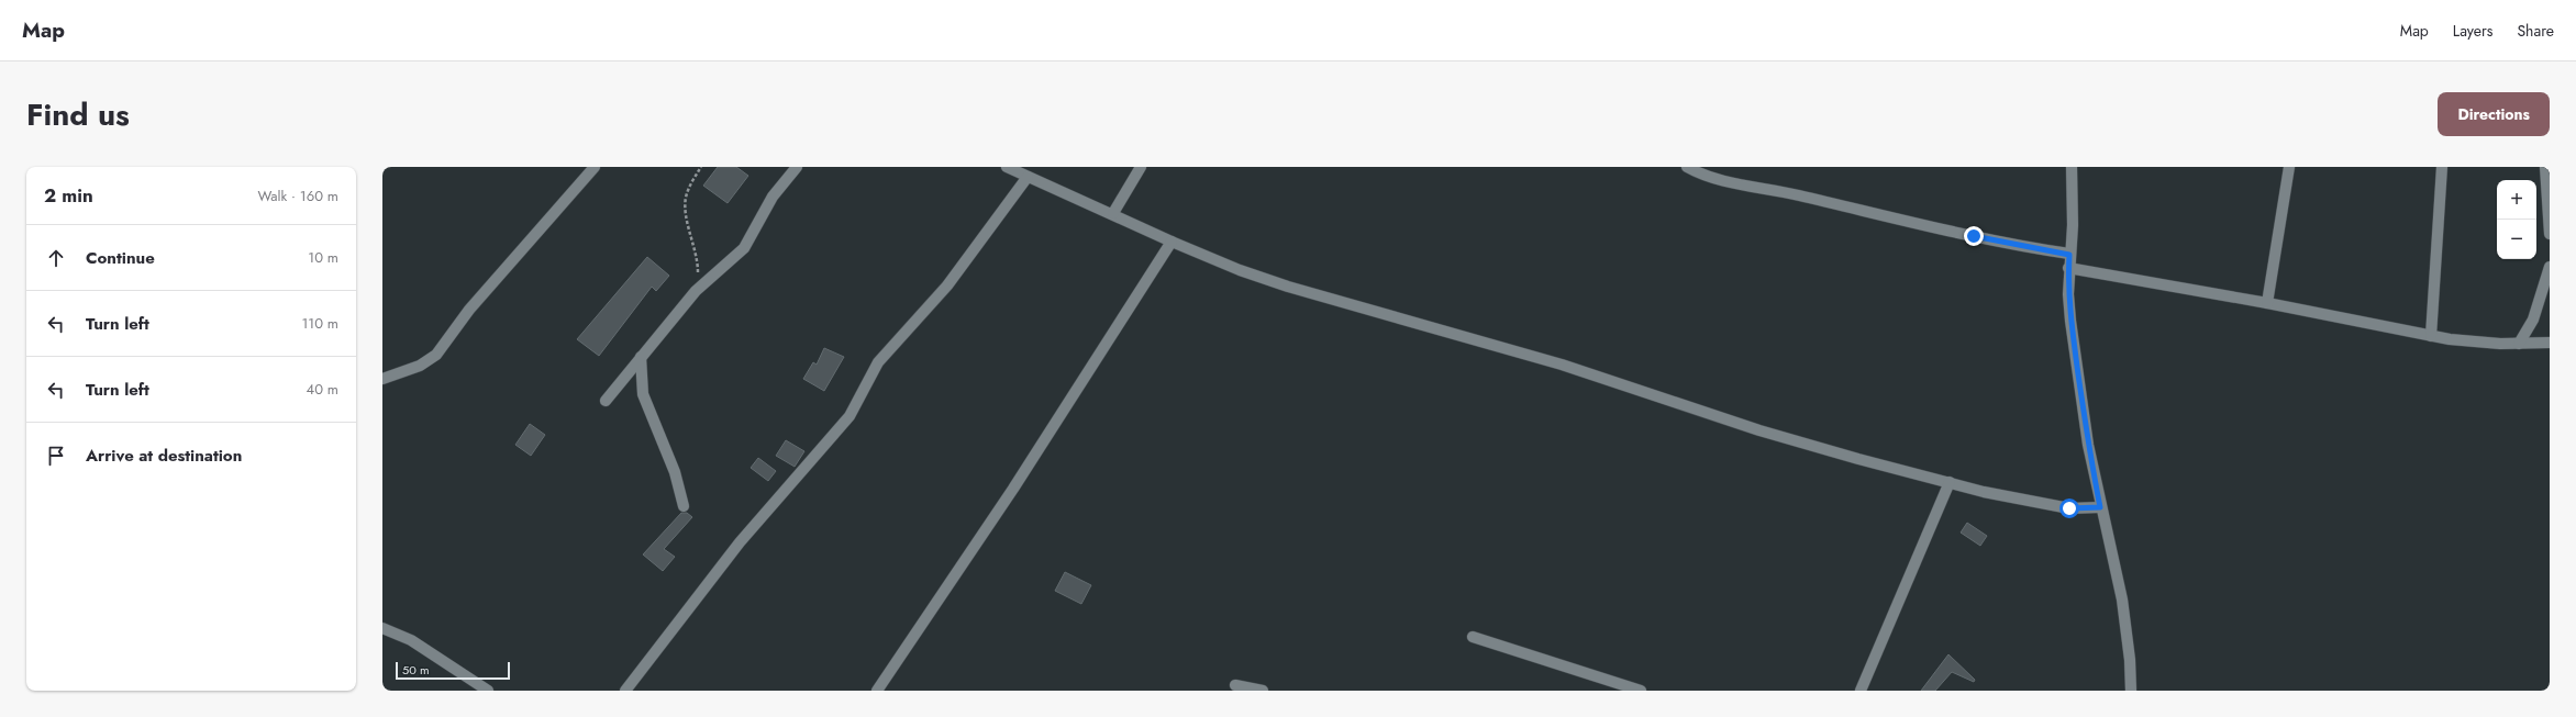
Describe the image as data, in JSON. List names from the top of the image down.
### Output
{
  "scale_bar": "50 m",
  "page": {
    "header": "Map",
    "nav": ["Map", "Layers", "Share"],
    "title": "Find us",
    "buttons": "Directions",
    "heading": ["2 min", "Walk · 160 m"],
    "map_buttons": ["+", "−"],
    "list": [
      ["Continue", "10 m"],
      ["Turn left", "110 m"],
      ["Turn left", "40 m"],
      "Arrive at destination"
    ],
    "scale": "50 m"
  }
}
